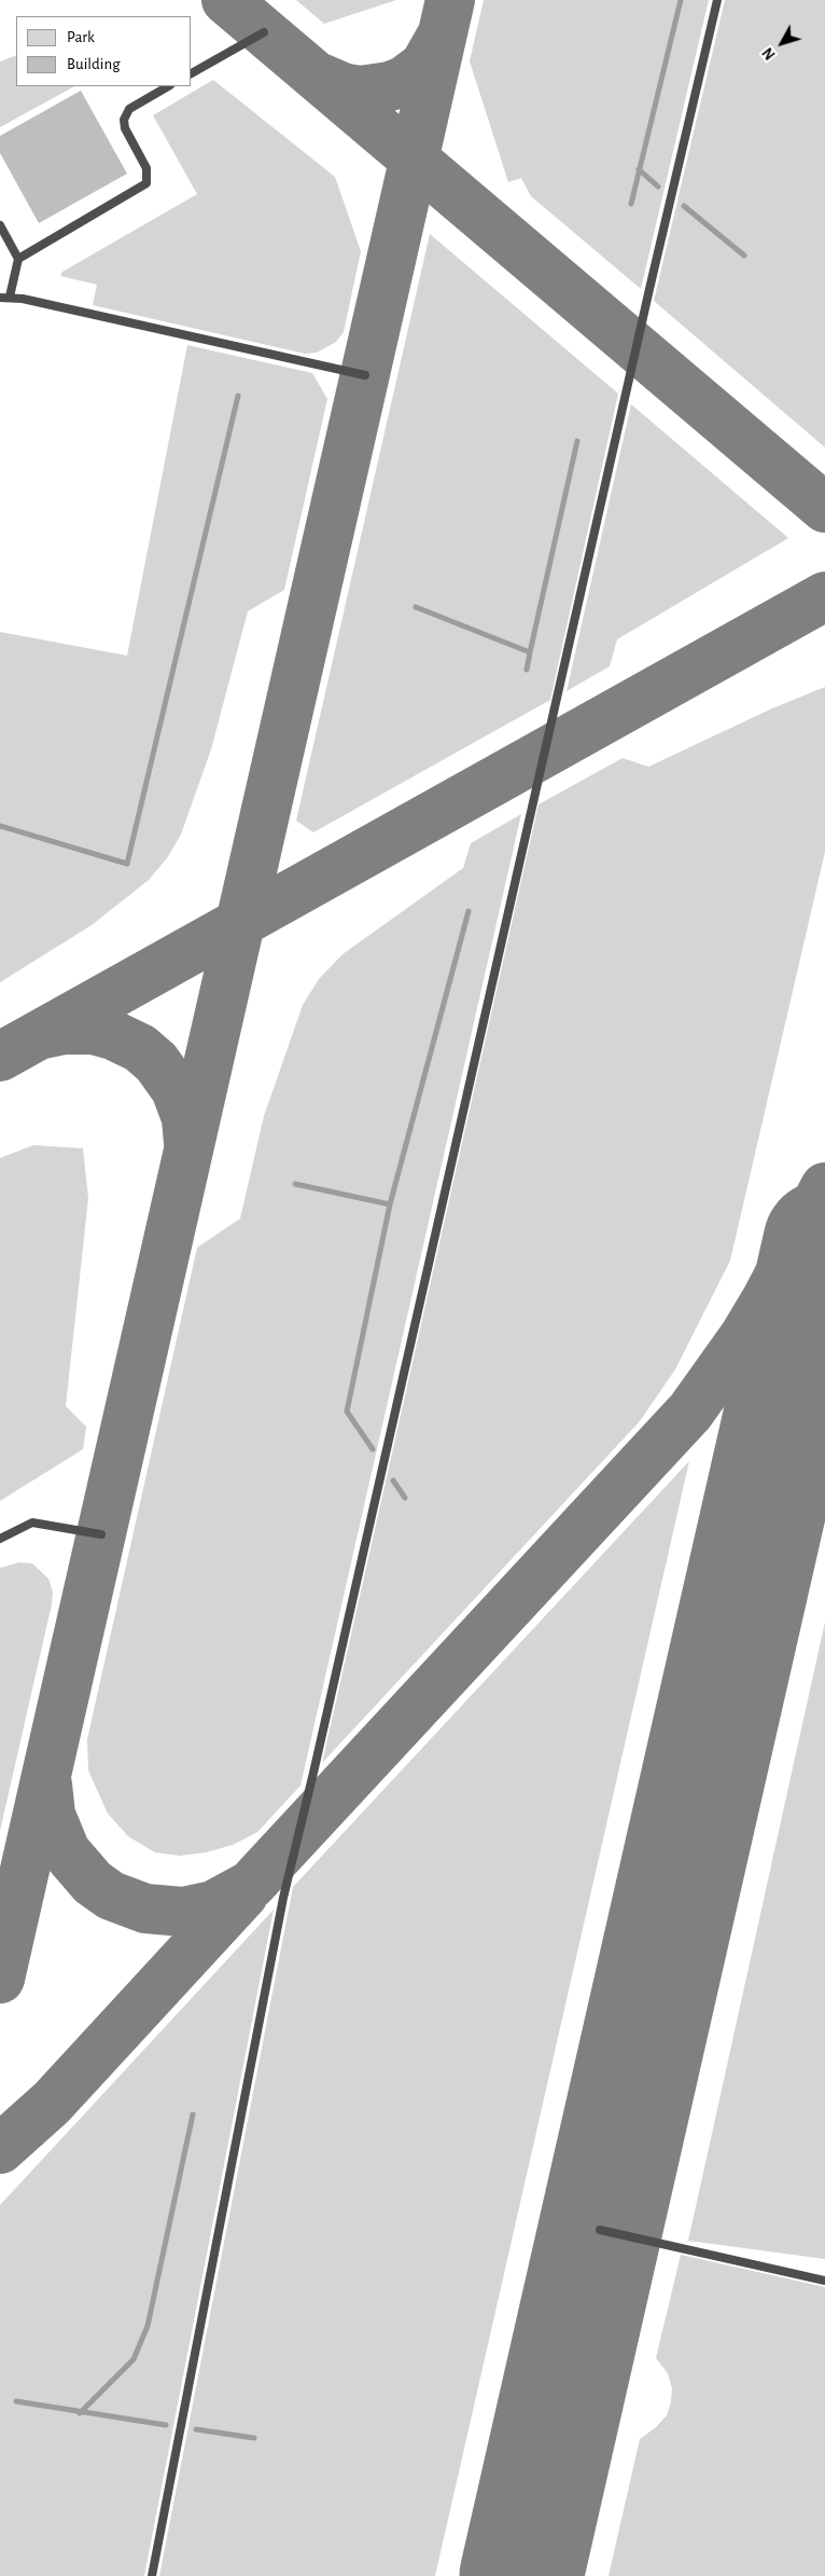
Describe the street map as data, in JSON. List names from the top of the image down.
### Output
{
  "legend": ["Park", "Building"],
  "north": "bottom left"
}
